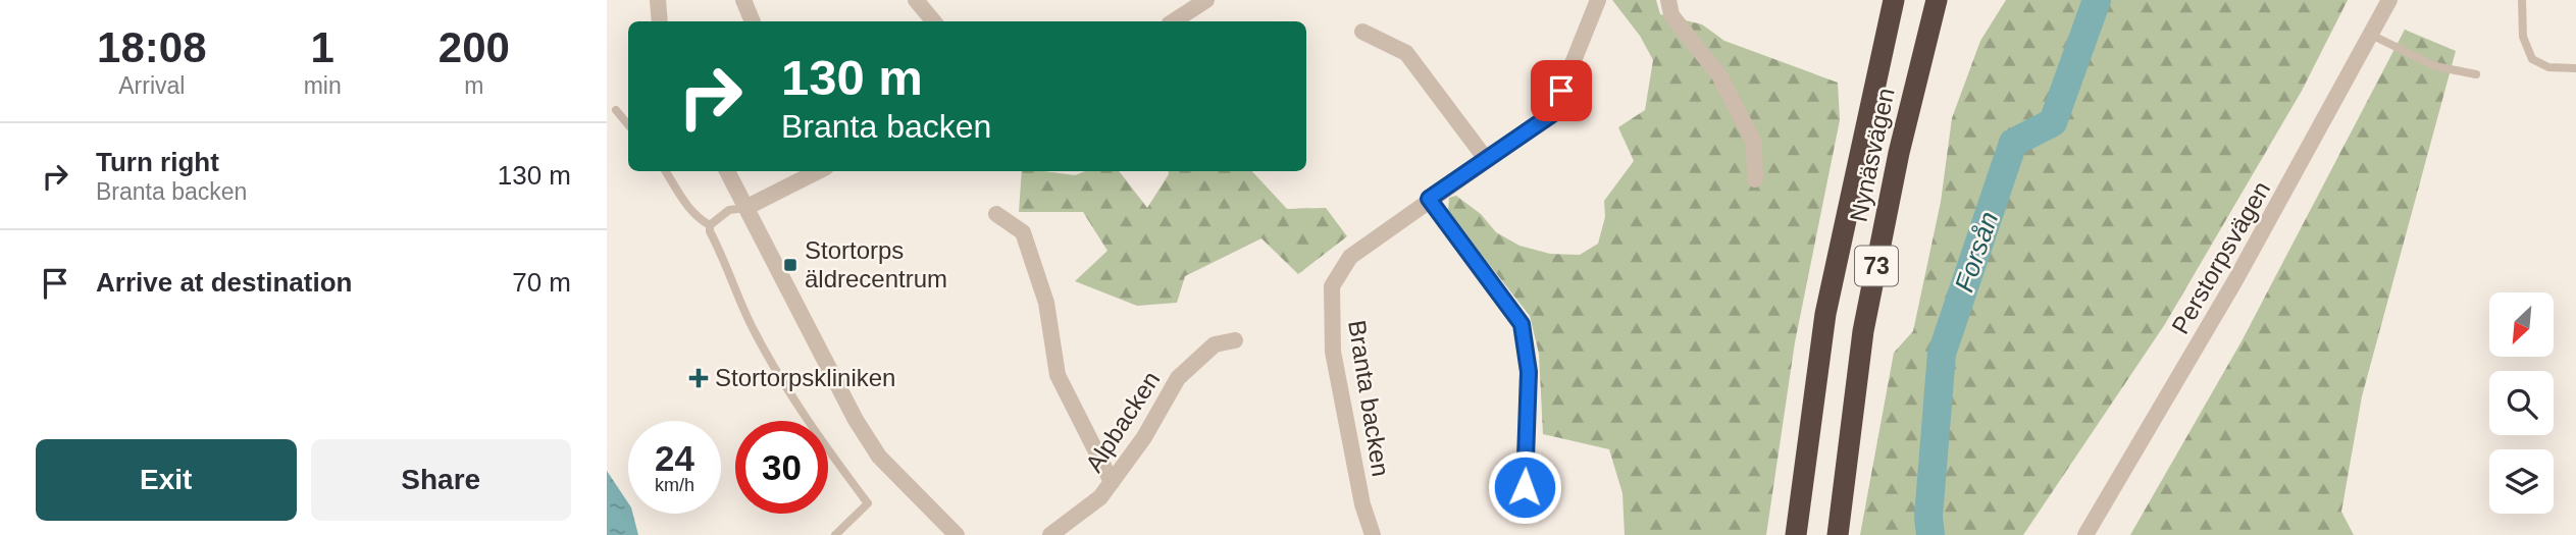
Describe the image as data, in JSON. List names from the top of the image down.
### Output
{
  "streets": {
    "highway": ["Nynäsvägen", "73"],
    "street": ["Perstorpsvägen", "Branta backen", "Alpbacken"]
  },
  "water": ["Forsån"],
  "places": {
    "transit": ["Stortorps äldrecentrum"],
    "health": ["Stortorpskliniken"]
  },
  "north": "bottom left",
  "page": {
    "eta": [
      "18:08",
      "Arrival",
      "1",
      "min",
      "200",
      "m"
    ],
    "turn": ["130 m", "Branta backen"],
    "list": [
      {
        "name": "Turn right",
        "note": "Branta backen",
        "value": "130 m"
      },
      {
        "name": "Arrive at destination",
        "value": "70 m"
      }
    ],
    "speed": "24 km/h",
    "limit": "30",
    "buttons": ["Exit", "Share"]
  }
}
